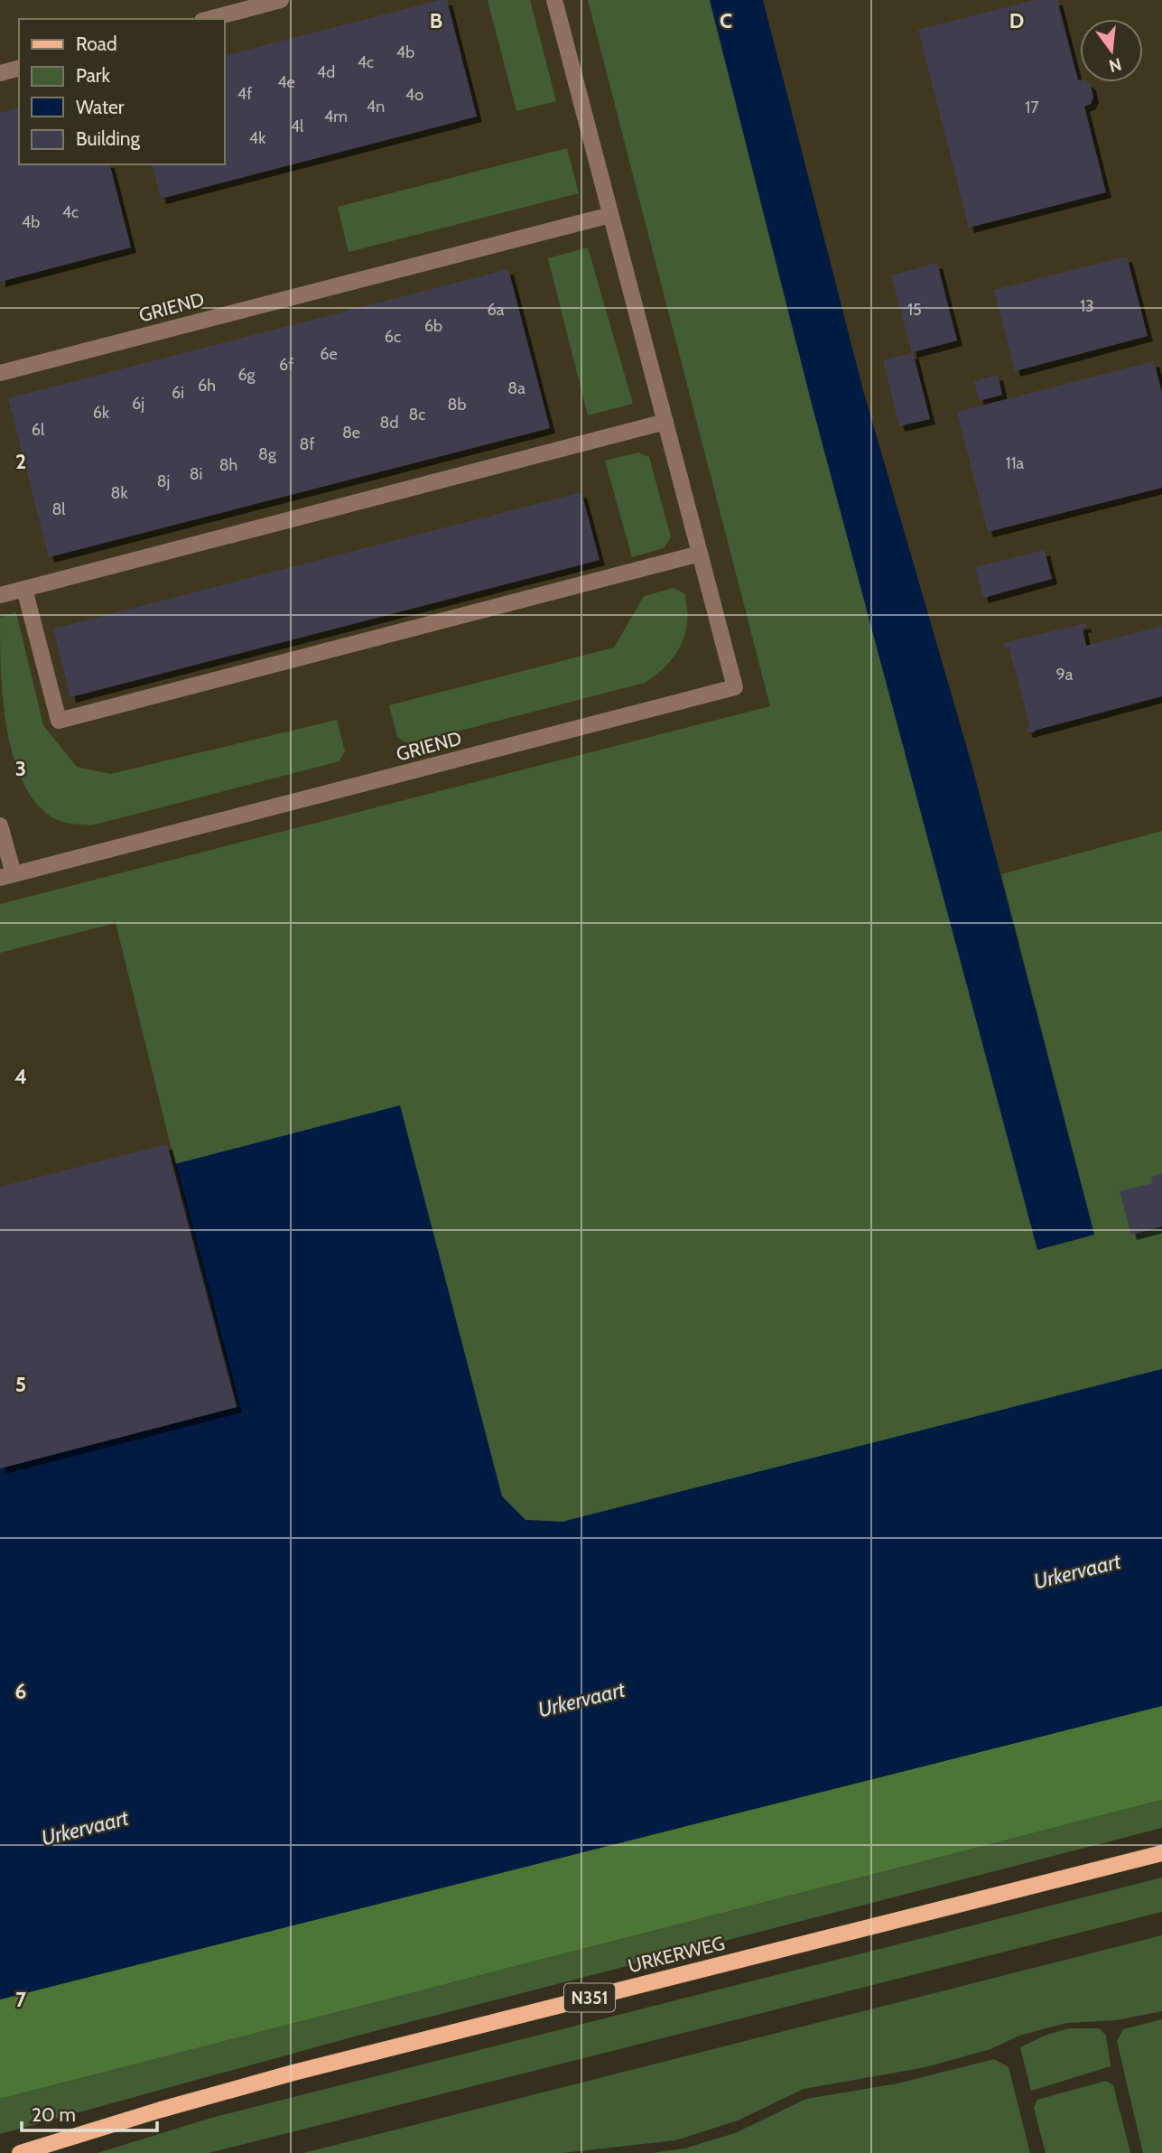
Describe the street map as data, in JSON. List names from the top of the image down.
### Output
{
  "streets": {
    "main road": ["URKERWEG", "N351"],
    "street": ["GRIEND"]
  },
  "water": ["Urkervaart"],
  "house_numbers": [
    "4b",
    "4c",
    "4d",
    "4e",
    "4f",
    "4o",
    "4n",
    "17",
    "4m",
    "4l",
    "4k",
    "4c",
    "4b",
    "13",
    "6a",
    "15",
    "6b",
    "6c",
    "6e",
    "6f",
    "6g",
    "6h",
    "8a",
    "6i",
    "6j",
    "8b",
    "6k",
    "8c",
    "8d",
    "6l",
    "8e",
    "8f",
    "8g",
    "11a",
    "8h",
    "8i",
    "8j",
    "8k",
    "8l",
    "9a"
  ],
  "legend": [
    "Road",
    "Park",
    "Water",
    "Building"
  ],
  "scale_bar": "20 m",
  "north": "bottom",
  "grid": {
    "columns": ["B", "C", "D"],
    "rows": [
      "2",
      "3",
      "4",
      "5",
      "6",
      "7"
    ]
  }
}
